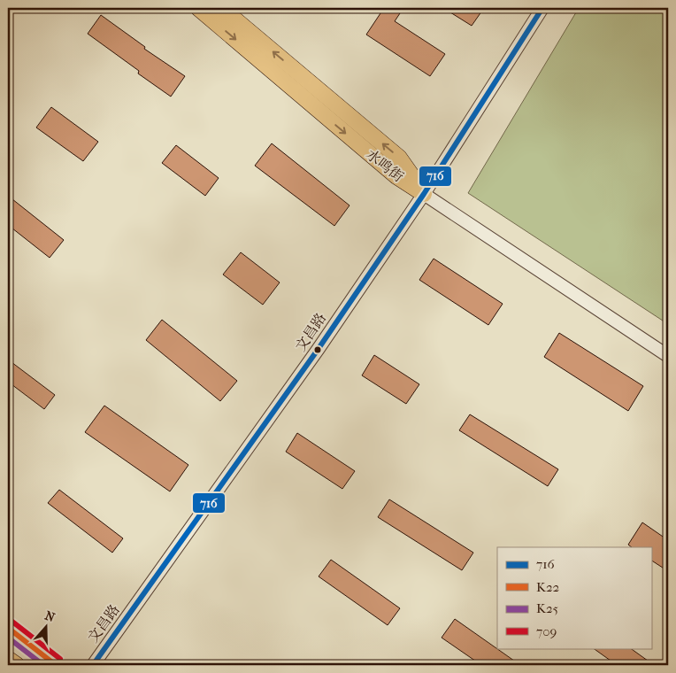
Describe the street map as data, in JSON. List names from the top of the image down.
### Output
{
  "streets": {
    "main road": ["水鸣街"],
    "street": ["文昌路"]
  },
  "crossings": [
    ["水鸣街", "文昌路"]
  ],
  "lines": [
    "transit line 716",
    "transit line 709",
    "transit line K22",
    "transit line K25"
  ],
  "legend": [
    "716",
    "K22",
    "K25",
    "709"
  ],
  "north": "top"
}
